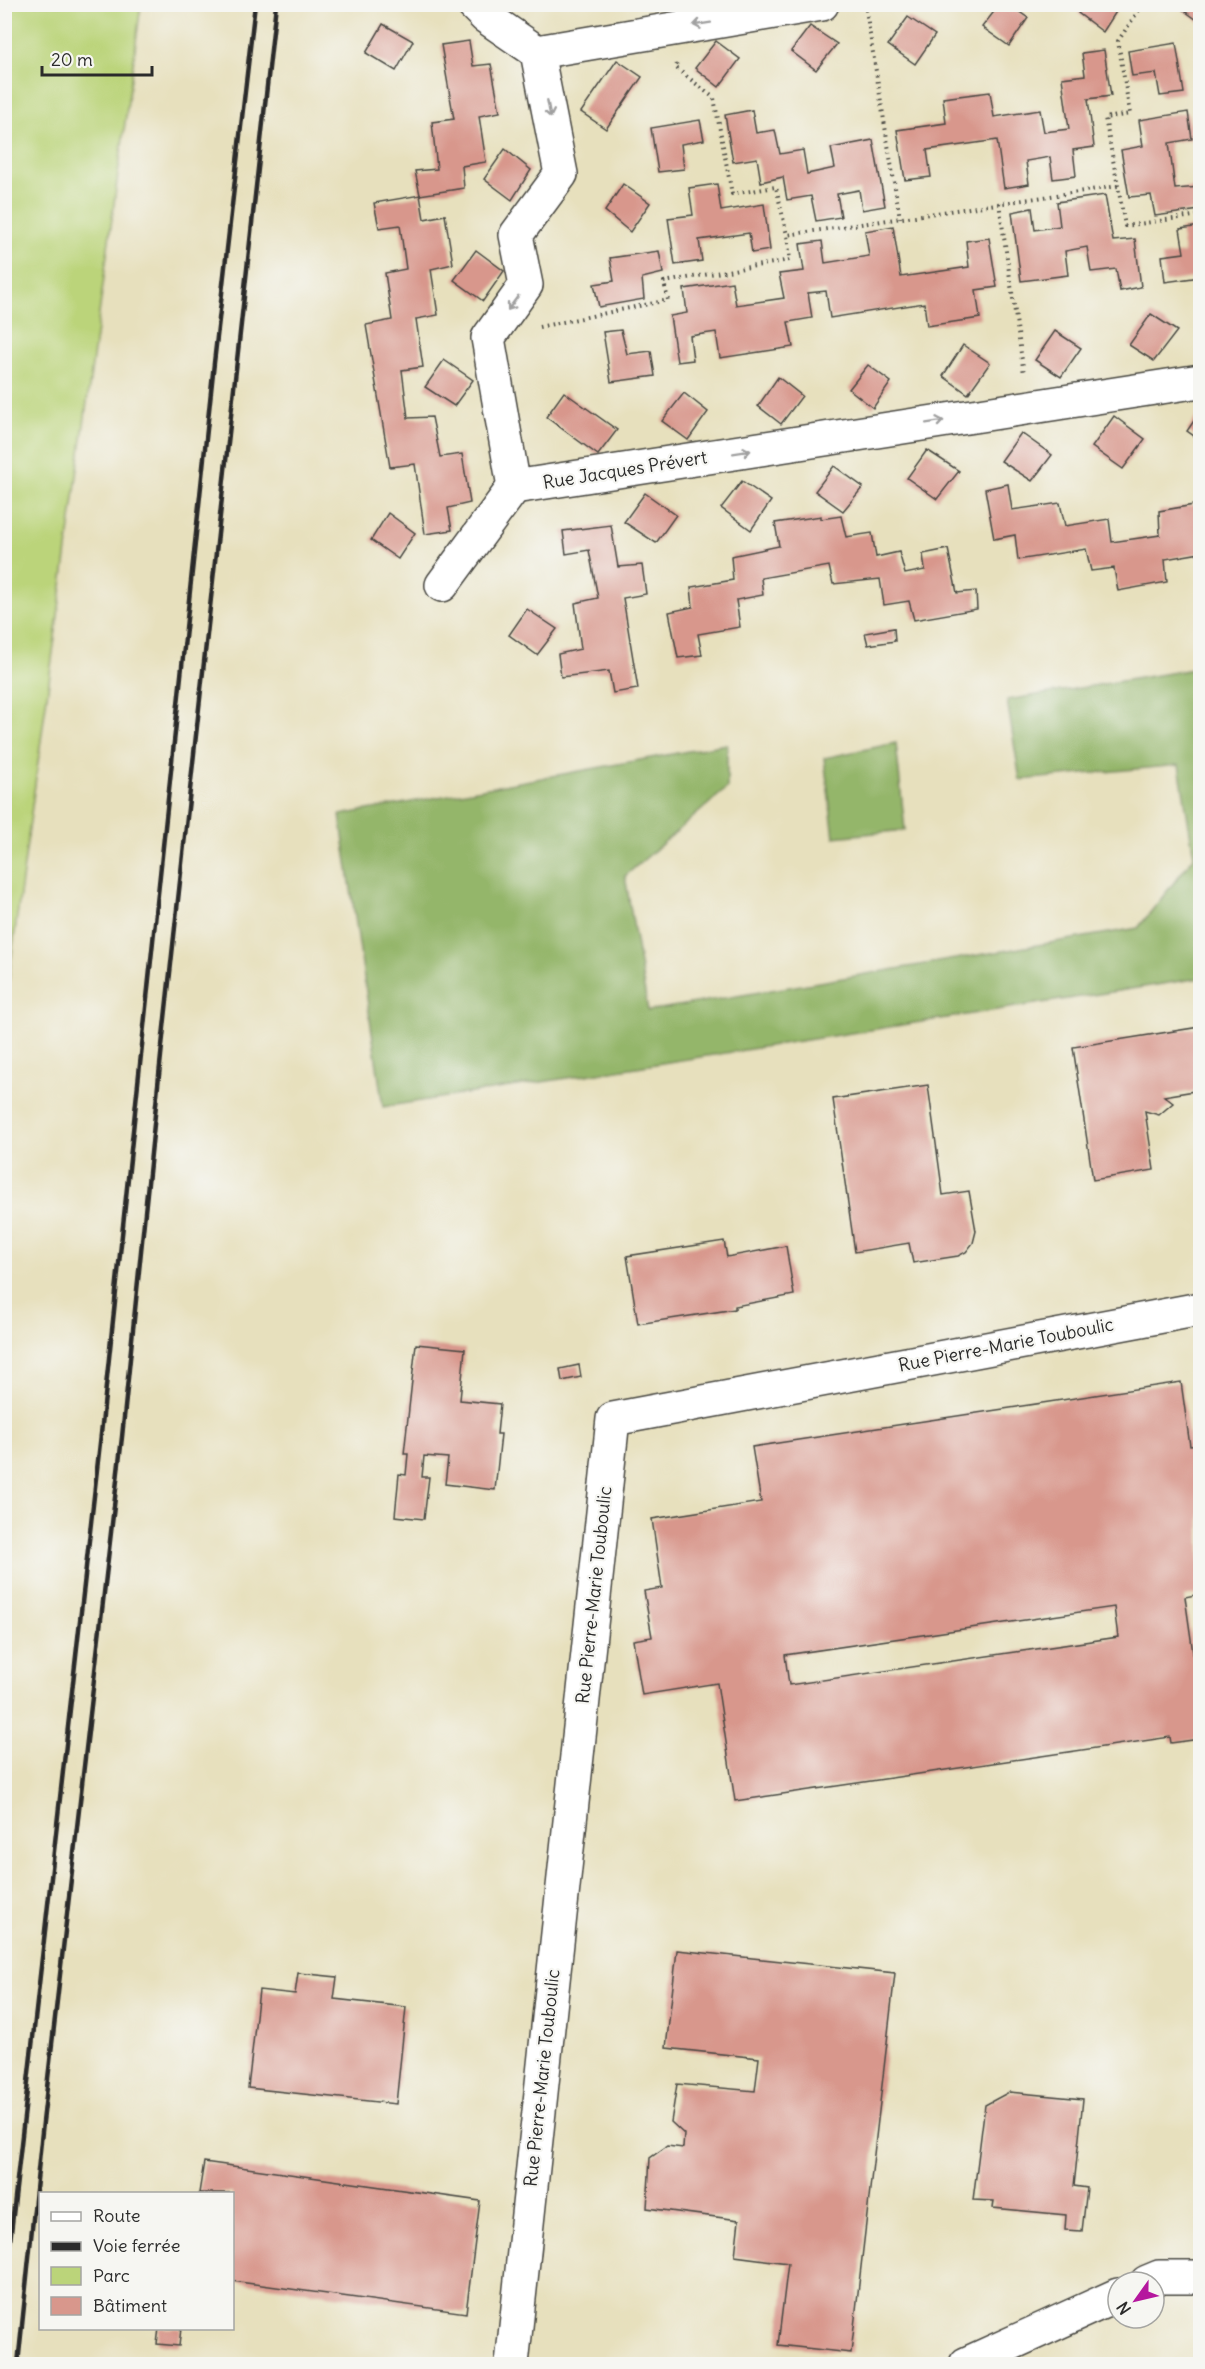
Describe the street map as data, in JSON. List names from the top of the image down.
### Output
{
  "streets": {
    "street": ["Rue Jacques Prévert", "Rue Pierre-Marie Touboulic"]
  },
  "one_way": ["Rue Jacques Prévert"],
  "legend": [
    "Route",
    "Voie ferrée",
    "Parc",
    "Bâtiment"
  ],
  "scale_bar": "20 m",
  "north": "bottom left"
}
